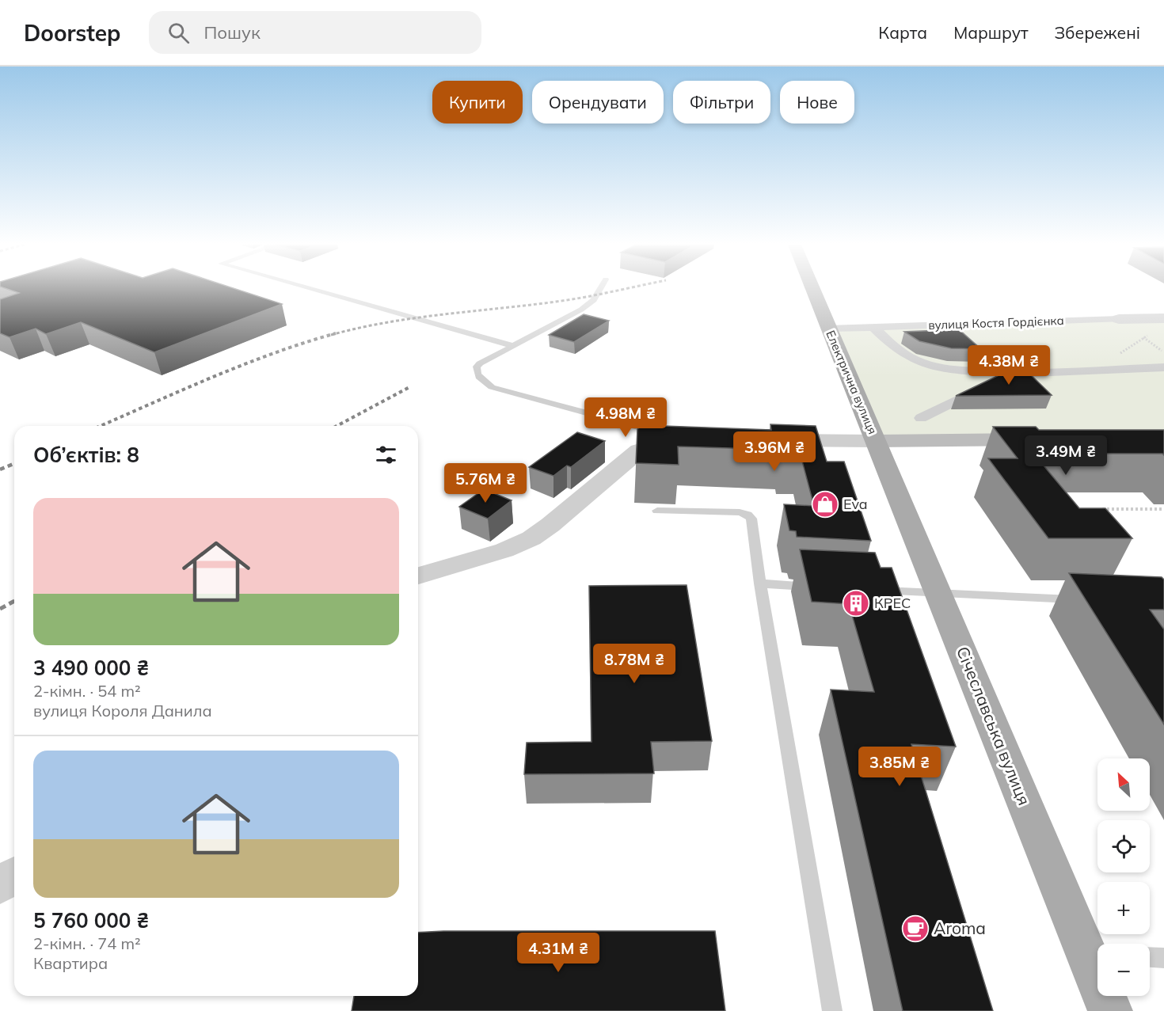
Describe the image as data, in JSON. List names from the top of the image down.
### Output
{
  "streets": {
    "main road": ["Електрична вулиця", "Січеславська вулиця"],
    "street": ["вулиця Костя Гордієнка"]
  },
  "crossings": [
    ["вулиця Костя Гордієнка", "Електрична вулиця"],
    ["Електрична вулиця", "Січеславська вулиця"]
  ],
  "places": {
    "shop": ["Eva"],
    "building": ["КРЕС"],
    "cafe": ["Aroma"]
  },
  "north": "top left",
  "page": {
    "header": "Doorstep",
    "search": "Пошук",
    "nav": ["Карта", "Маршрут", "Збережені"],
    "chip": [
      "Купити",
      "Орендувати",
      "Фільтри",
      "Нове"
    ],
    "price": [
      "4.38M ₴",
      "4.98M ₴",
      "3.96M ₴",
      "3.49M ₴",
      "5.76M ₴",
      "8.78M ₴",
      "3.85M ₴",
      "4.31M ₴"
    ],
    "heading": "Об’єктів: 8",
    "list": [
      {
        "name": "3 490 000 ₴",
        "note": "2-кімн. · 54 m² · вулиця Короля Данила"
      },
      {
        "name": "5 760 000 ₴",
        "note": "2-кімн. · 74 m² · Квартира"
      }
    ],
    "map_buttons": ["+", "−"]
  }
}
